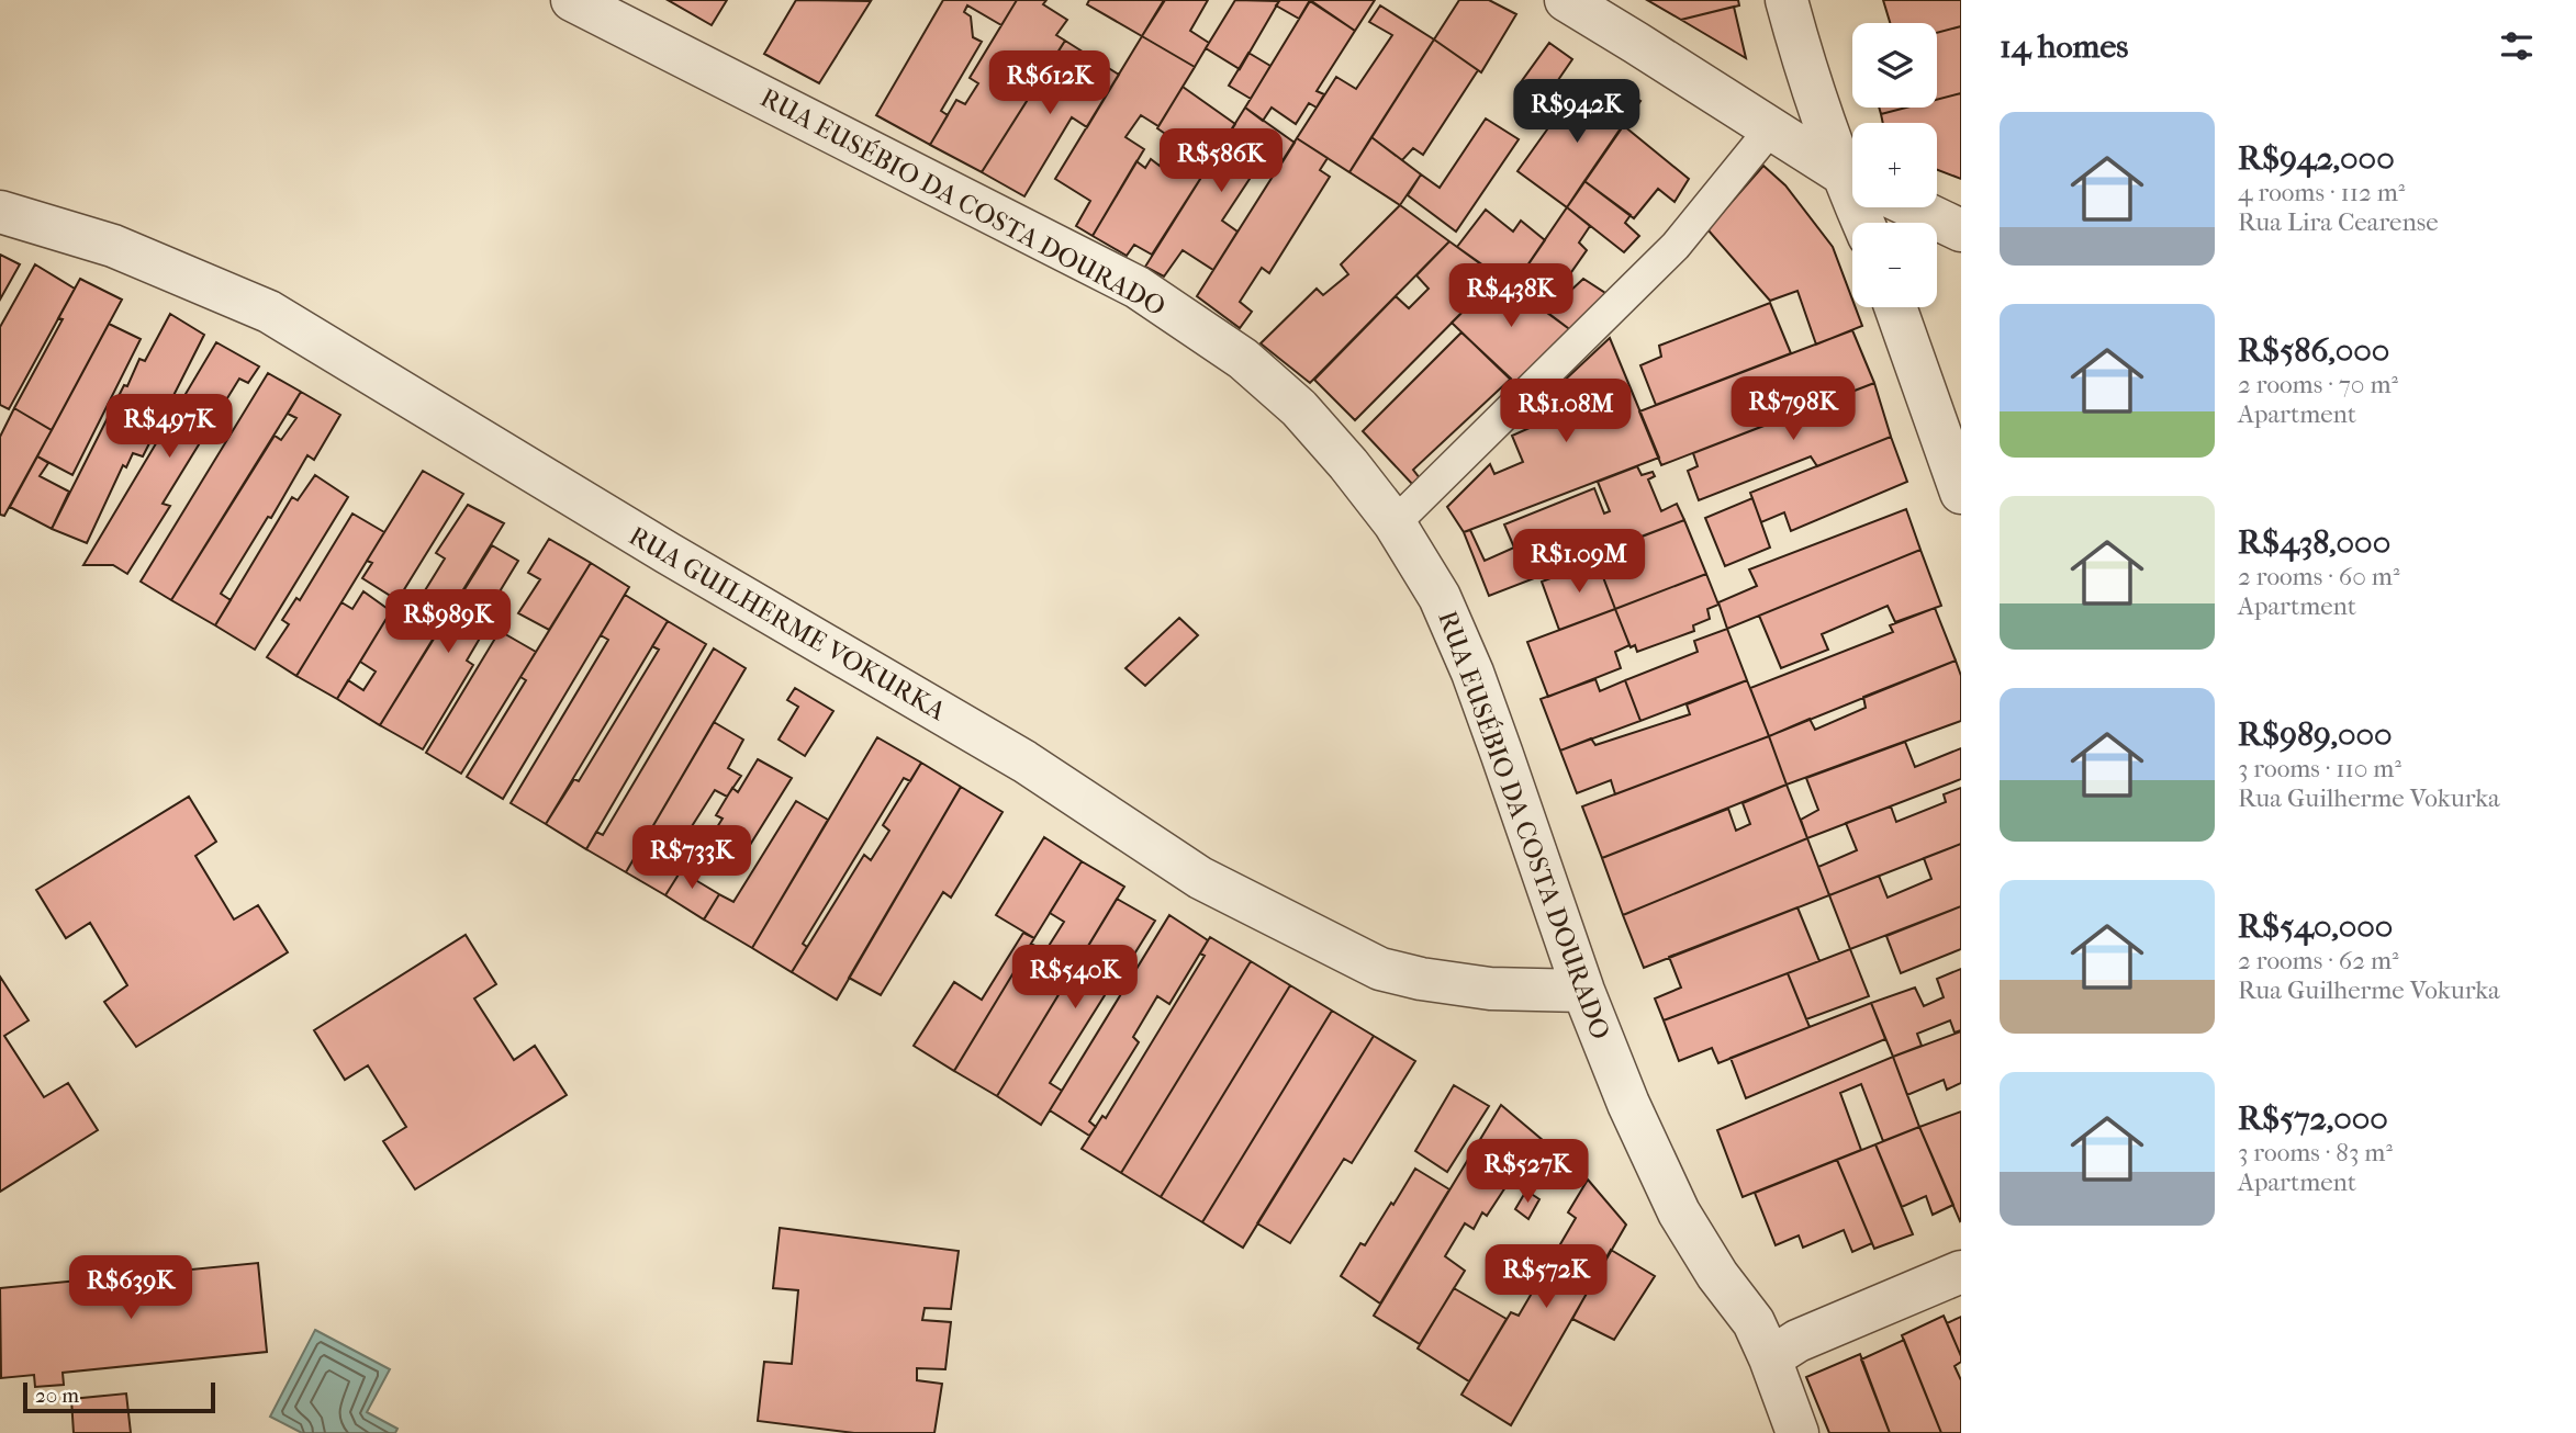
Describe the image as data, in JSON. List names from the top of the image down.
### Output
{
  "streets": {
    "street": ["RUA EUSÉBIO DA COSTA DOURADO", "RUA GUILHERME VOKURKA"]
  },
  "crossings": [
    ["RUA EUSÉBIO DA COSTA DOURADO", "RUA GUILHERME VOKURKA"]
  ],
  "scale_bar": "20 m",
  "page": {
    "heading": "14 homes",
    "map_buttons": ["+", "−"],
    "price": [
      "R$612K",
      "R$942K",
      "R$586K",
      "R$438K",
      "R$798K",
      "R$1.08M",
      "R$497K",
      "R$1.09M",
      "R$989K",
      "R$733K",
      "R$540K",
      "R$527K",
      "R$572K",
      "R$639K"
    ],
    "list": [
      {
        "name": "R$942,000",
        "note": "4 rooms · 112 m² · Rua Lira Cearense"
      },
      {
        "name": "R$586,000",
        "note": "2 rooms · 70 m² · Apartment"
      },
      {
        "name": "R$438,000",
        "note": "2 rooms · 60 m² · Apartment"
      },
      {
        "name": "R$989,000",
        "note": "3 rooms · 110 m² · Rua Guilherme Vokurka"
      },
      {
        "name": "R$540,000",
        "note": "2 rooms · 62 m² · Rua Guilherme Vokurka"
      },
      {
        "name": "R$572,000",
        "note": "3 rooms · 83 m² · Apartment"
      }
    ],
    "scale": "20 m"
  }
}
